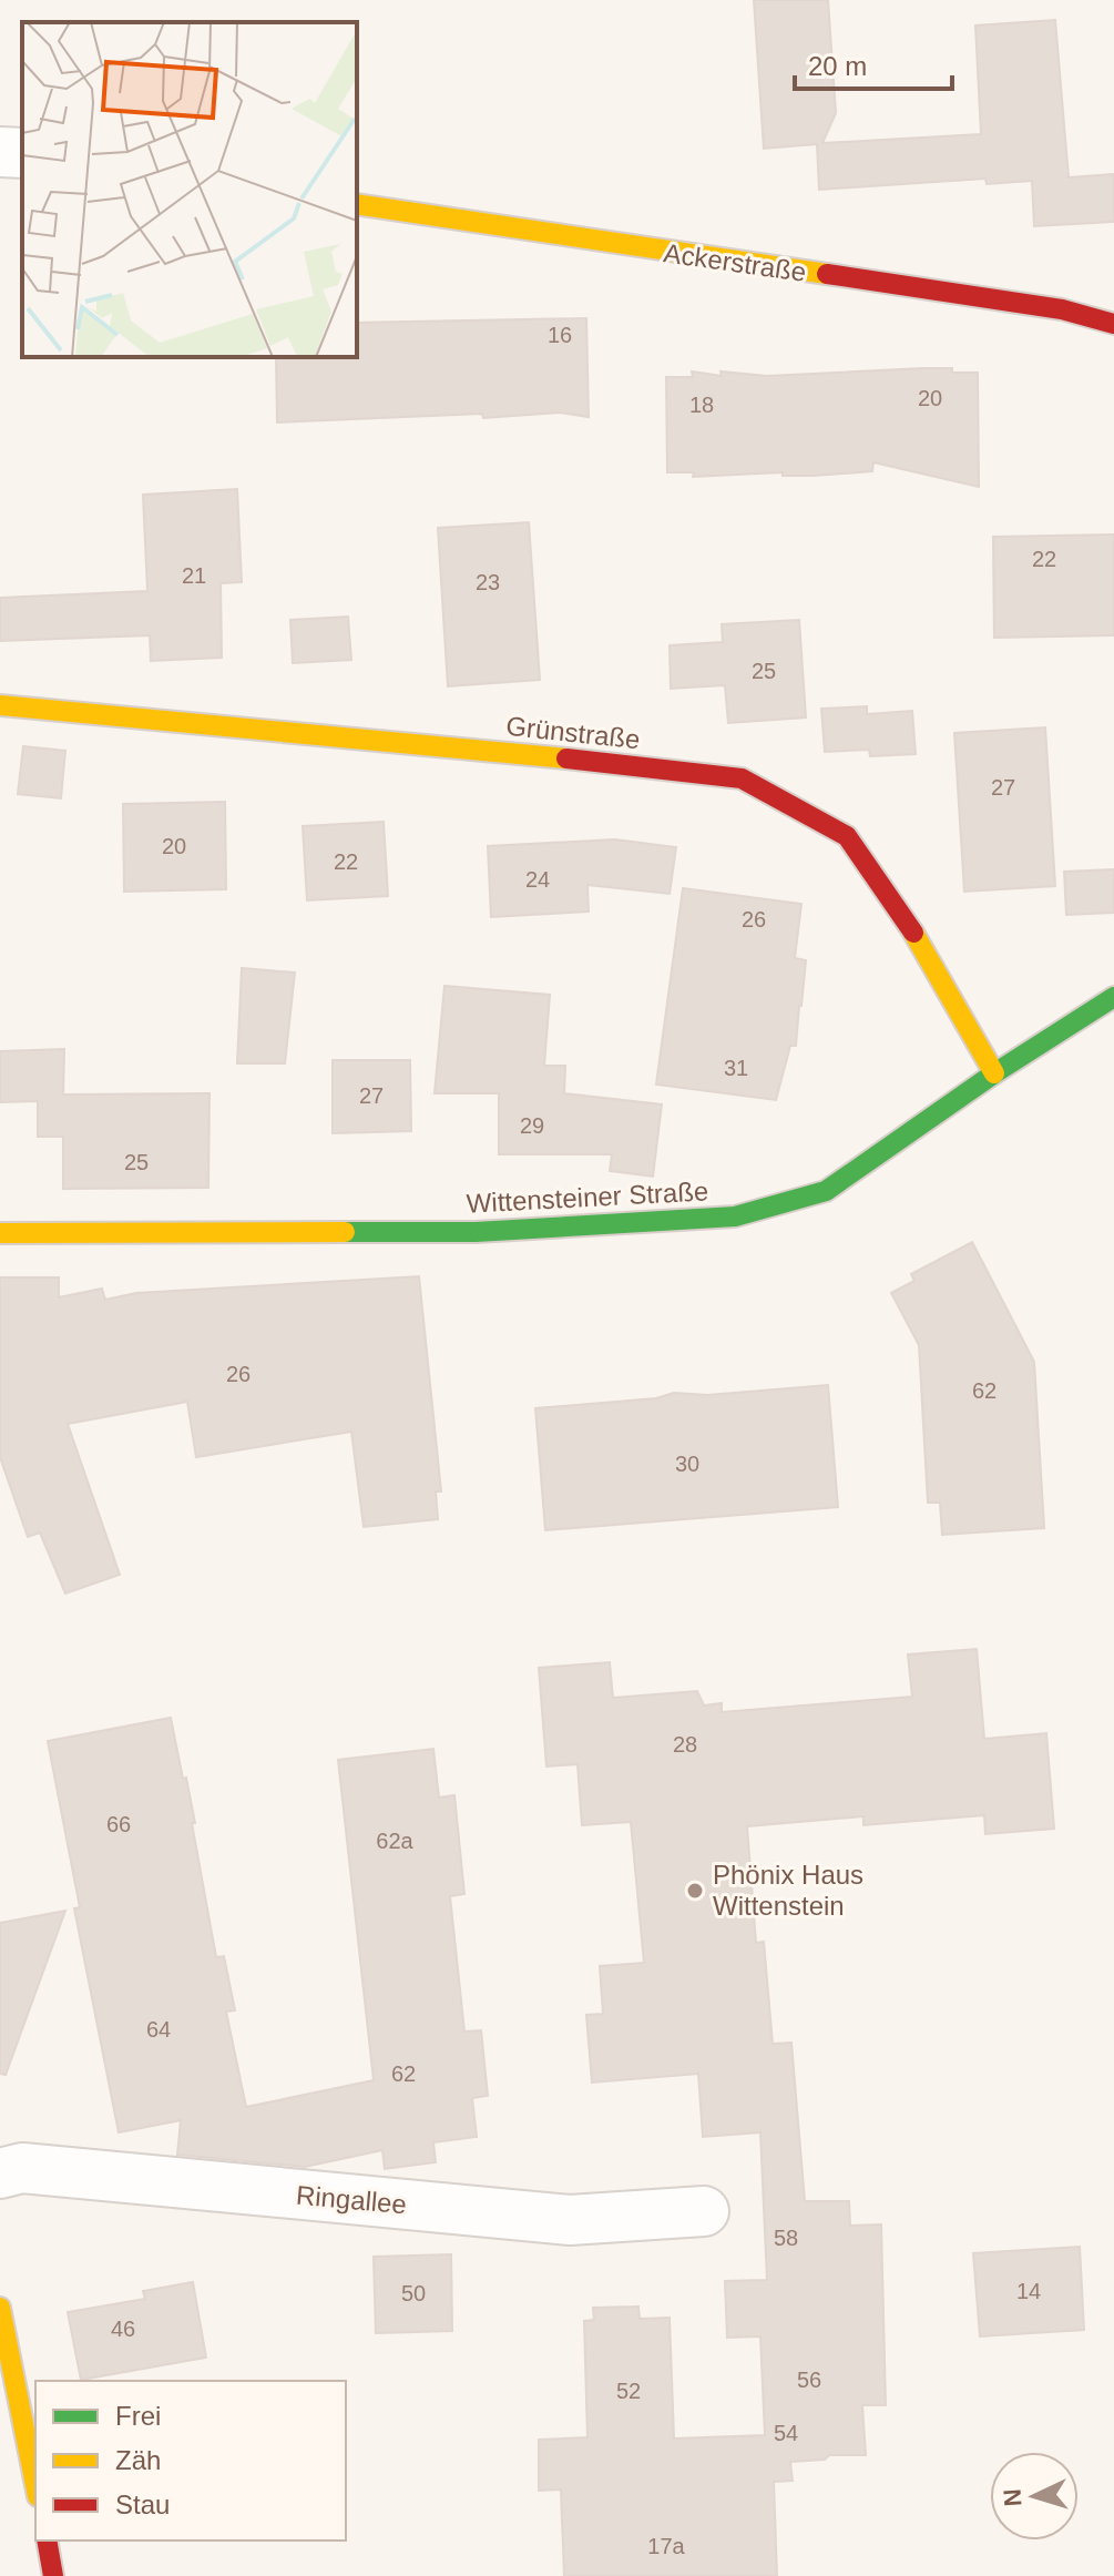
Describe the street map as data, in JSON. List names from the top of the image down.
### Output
{
  "streets": {
    "street": [
      "Ackerstraße",
      "Grünstraße",
      "Wittensteiner Straße",
      "Ringallee"
    ]
  },
  "crossings": [
    ["Grünstraße", "Wittensteiner Straße"]
  ],
  "places": ["Phönix Haus Wittenstein"],
  "house_numbers": [
    "16",
    "20",
    "18",
    "22",
    "21",
    "23",
    "25",
    "27",
    "20",
    "22",
    "24",
    "26",
    "31",
    "27",
    "29",
    "25",
    "26",
    "62",
    "30",
    "28",
    "66",
    "62a",
    "64",
    "62",
    "58",
    "14",
    "50",
    "46",
    "56",
    "52",
    "54",
    "17a"
  ],
  "legend": ["Frei", "Zäh", "Stau"],
  "scale_bar": "20 m",
  "north": "left"
}
